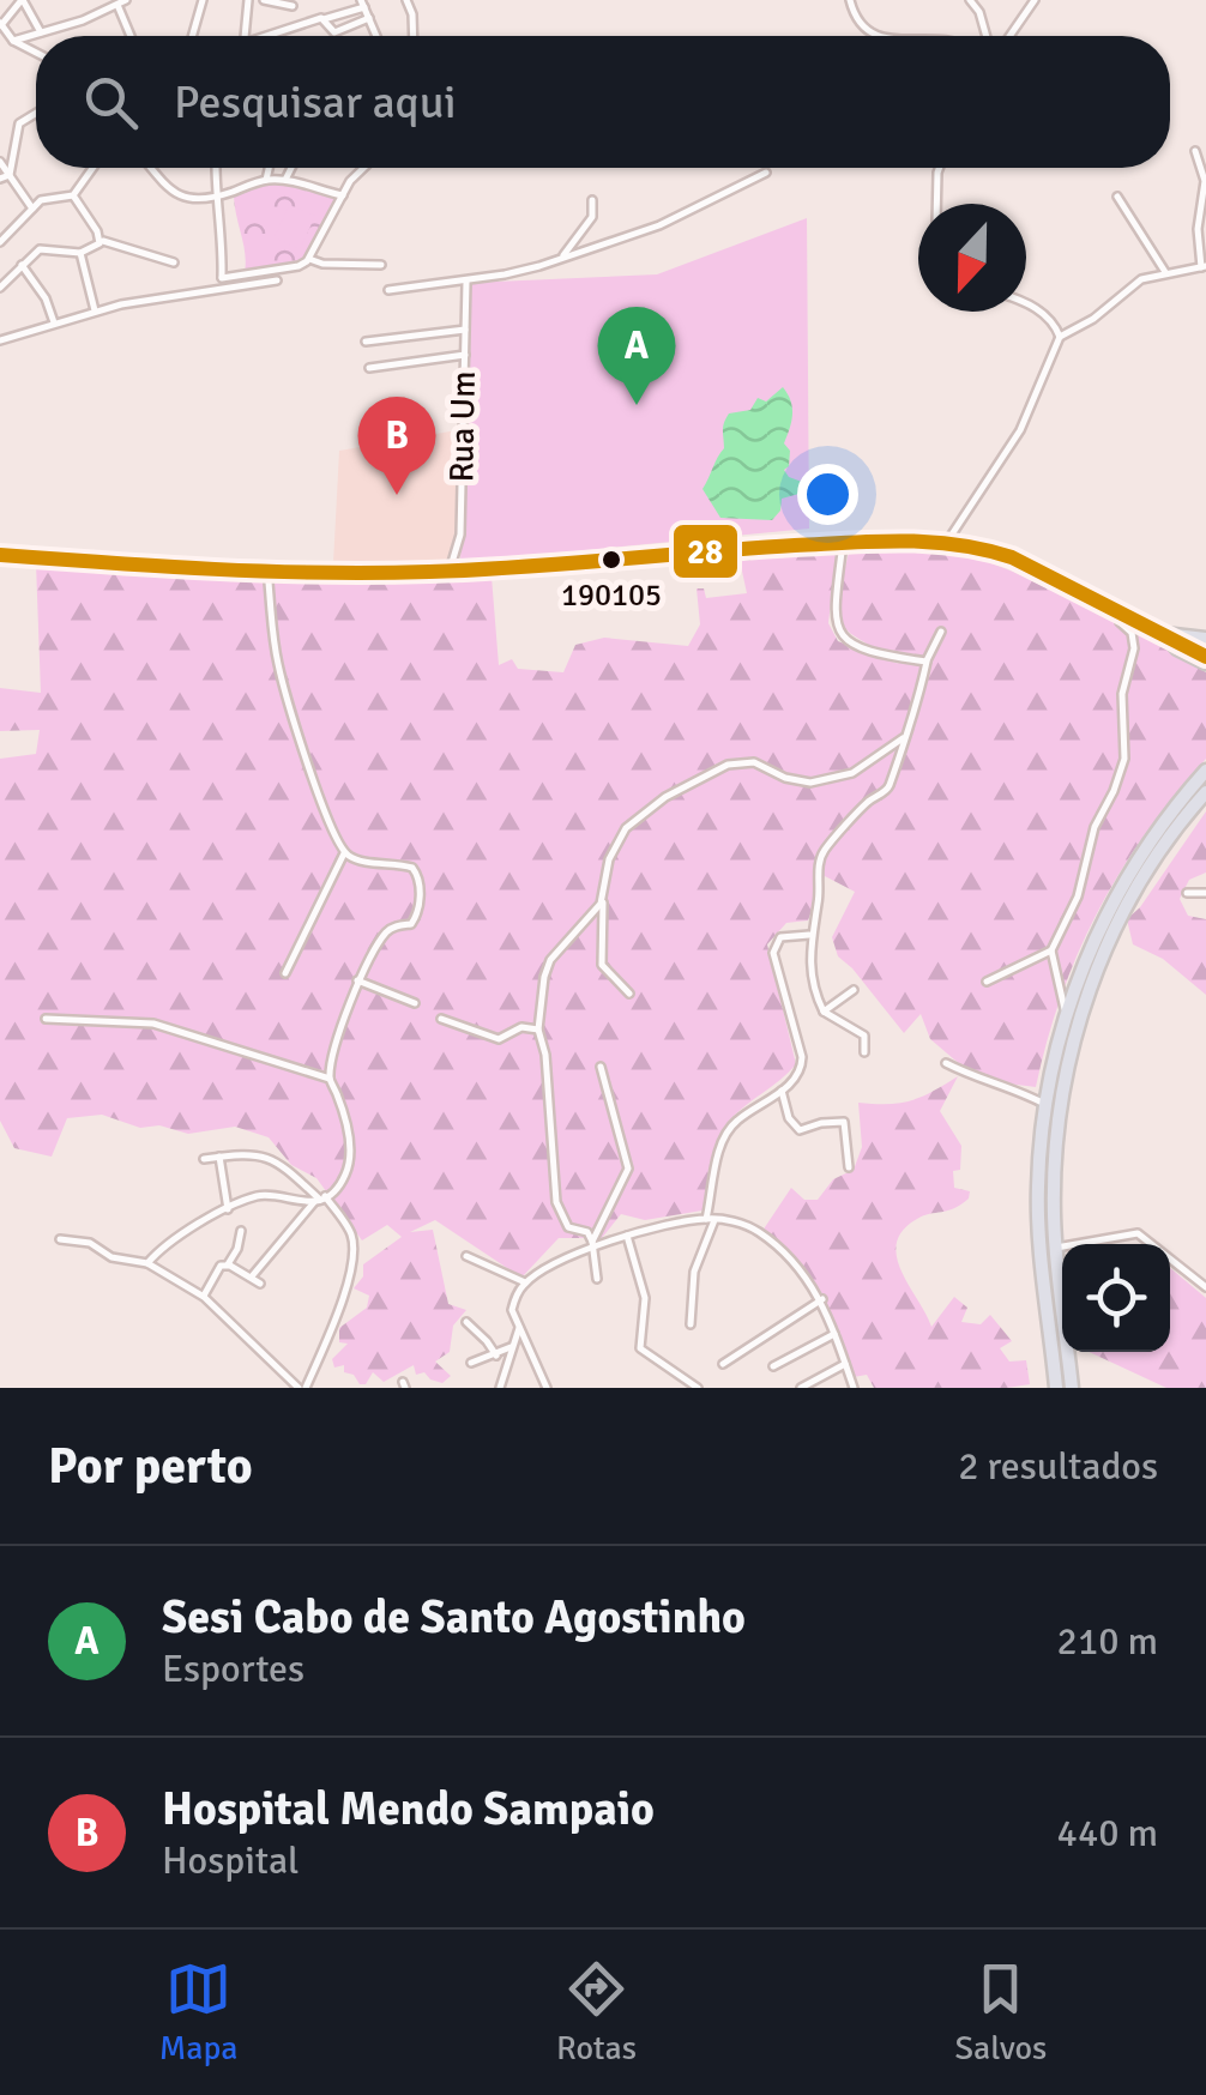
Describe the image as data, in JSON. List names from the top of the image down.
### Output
{
  "streets": {
    "street": ["Rua Um"]
  },
  "places": ["190105"],
  "lines": ["transit line 28"],
  "north": "bottom",
  "page": {
    "search": "Pesquisar aqui",
    "pins": ["A", "B"],
    "heading": ["Por perto", "2 resultados"],
    "list": [
      {
        "mark": "A",
        "name": "Sesi Cabo de Santo Agostinho",
        "note": "Esportes",
        "value": "210 m"
      },
      {
        "mark": "B",
        "name": "Hospital Mendo Sampaio",
        "note": "Hospital",
        "value": "440 m"
      }
    ],
    "nav": ["Mapa", "Rotas", "Salvos"]
  }
}
